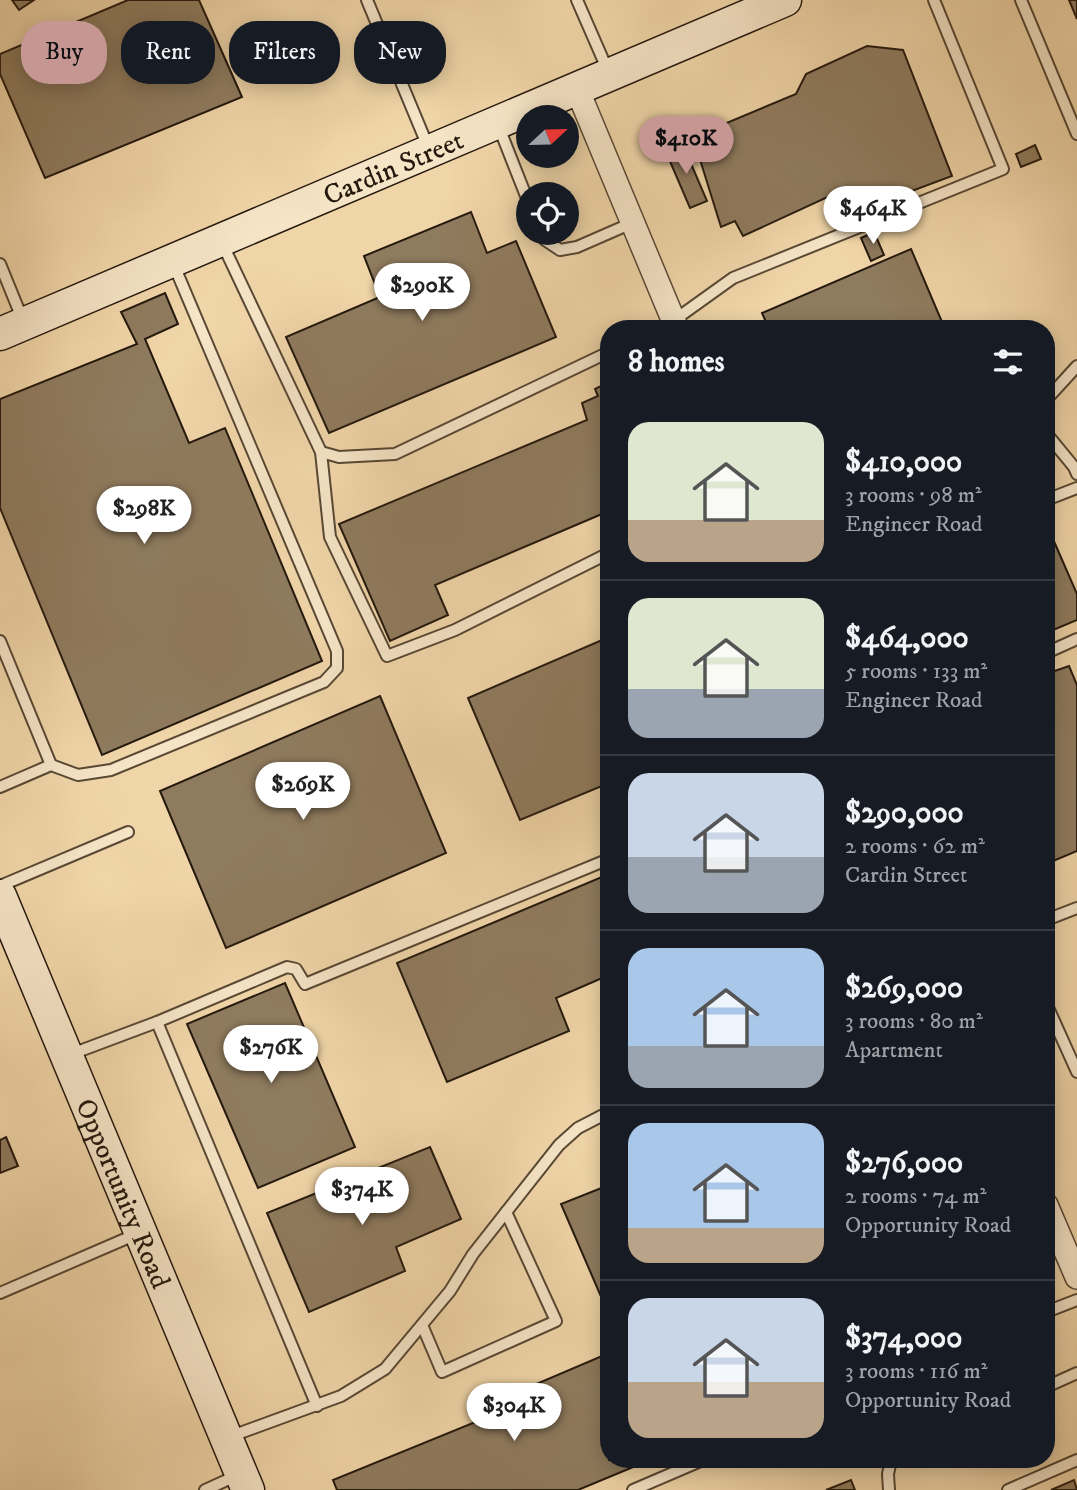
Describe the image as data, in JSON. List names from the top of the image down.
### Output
{
  "streets": {
    "street": ["Cardin Street", "Opportunity Road"]
  },
  "north": "right",
  "page": {
    "chip": [
      "Buy",
      "Rent",
      "Filters",
      "New"
    ],
    "price": [
      "$410K",
      "$464K",
      "$290K",
      "$298K",
      "$269K",
      "$276K",
      "$374K",
      "$304K"
    ],
    "heading": "8 homes",
    "list": [
      {
        "name": "$410,000",
        "note": "3 rooms · 98 m² · Engineer Road"
      },
      {
        "name": "$464,000",
        "note": "5 rooms · 133 m² · Engineer Road"
      },
      {
        "name": "$290,000",
        "note": "2 rooms · 62 m² · Cardin Street"
      },
      {
        "name": "$269,000",
        "note": "3 rooms · 80 m² · Apartment"
      },
      {
        "name": "$276,000",
        "note": "2 rooms · 74 m² · Opportunity Road"
      },
      {
        "name": "$374,000",
        "note": "3 rooms · 116 m² · Opportunity Road"
      }
    ]
  }
}
